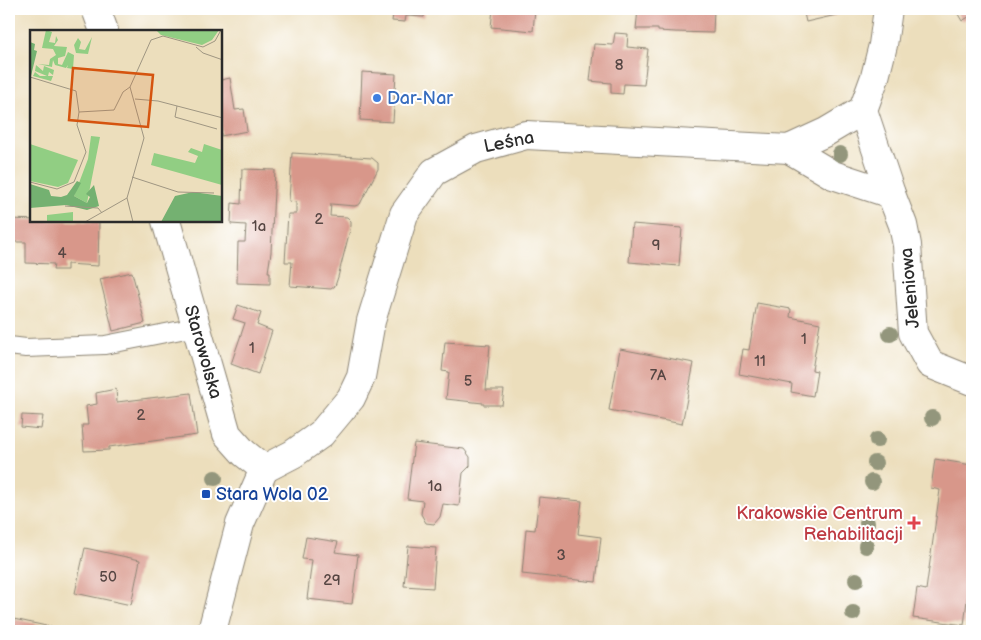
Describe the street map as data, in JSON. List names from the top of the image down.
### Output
{
  "streets": {
    "street": ["Leśna", "Jeleniowa", "Starowolska"]
  },
  "crossings": [
    ["Leśna", "Jeleniowa"],
    ["Leśna", "Starowolska"]
  ],
  "places": {
    "other": ["Dar-Nar"],
    "transit": ["Stara Wola 02"],
    "health": ["Krakowskie Centrum Rehabilitacji"]
  },
  "house_numbers": [
    "8",
    "2",
    "1a",
    "9",
    "4",
    "1",
    "1",
    "11",
    "7A",
    "5",
    "2",
    "1a",
    "3",
    "50",
    "29"
  ]
}
